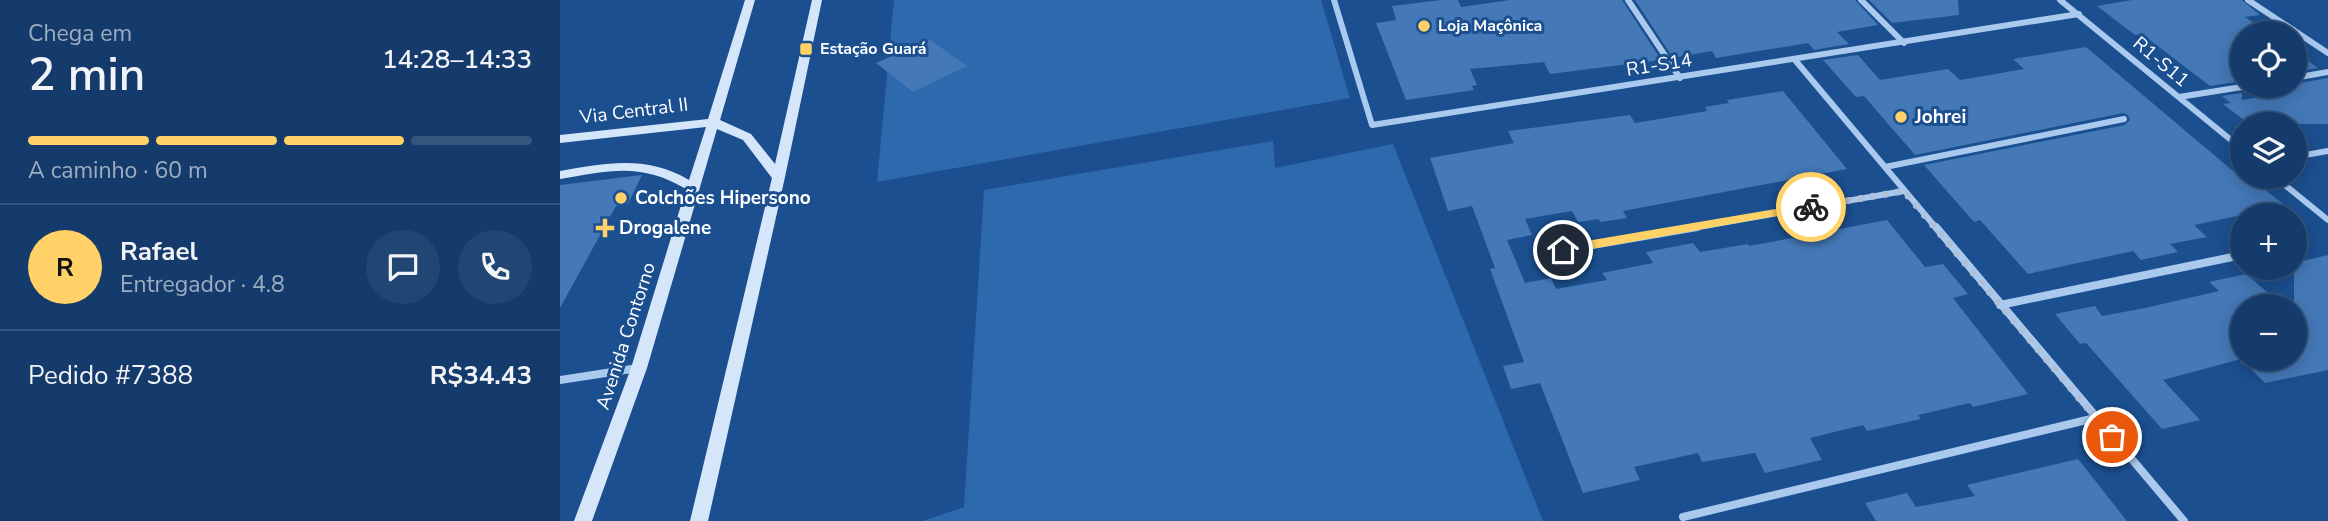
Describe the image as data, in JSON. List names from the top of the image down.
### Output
{
  "streets": {
    "main road": ["Via Central II", "Avenida Contorno"],
    "street": ["R1-S11", "R1-S14"]
  },
  "crossings": [
    ["R1-S11", "R1-S14"],
    ["Via Central II", "Avenida Contorno"]
  ],
  "places": {
    "other": ["Loja Maçônica", "Johrei", "Colchões Hipersono"],
    "transit": ["Estação Guará"],
    "health": ["Drogalene"]
  },
  "page": {
    "heading": ["2 min", "Chega em", "14:28–14:33"],
    "panel": [
      "Rafael",
      "Entregador · 4.8",
      "Pedido #7388",
      "R$34.43"
    ],
    "map_buttons": ["+", "−"],
    "bar": "A caminho · 60 m",
    "round": "R"
  }
}
